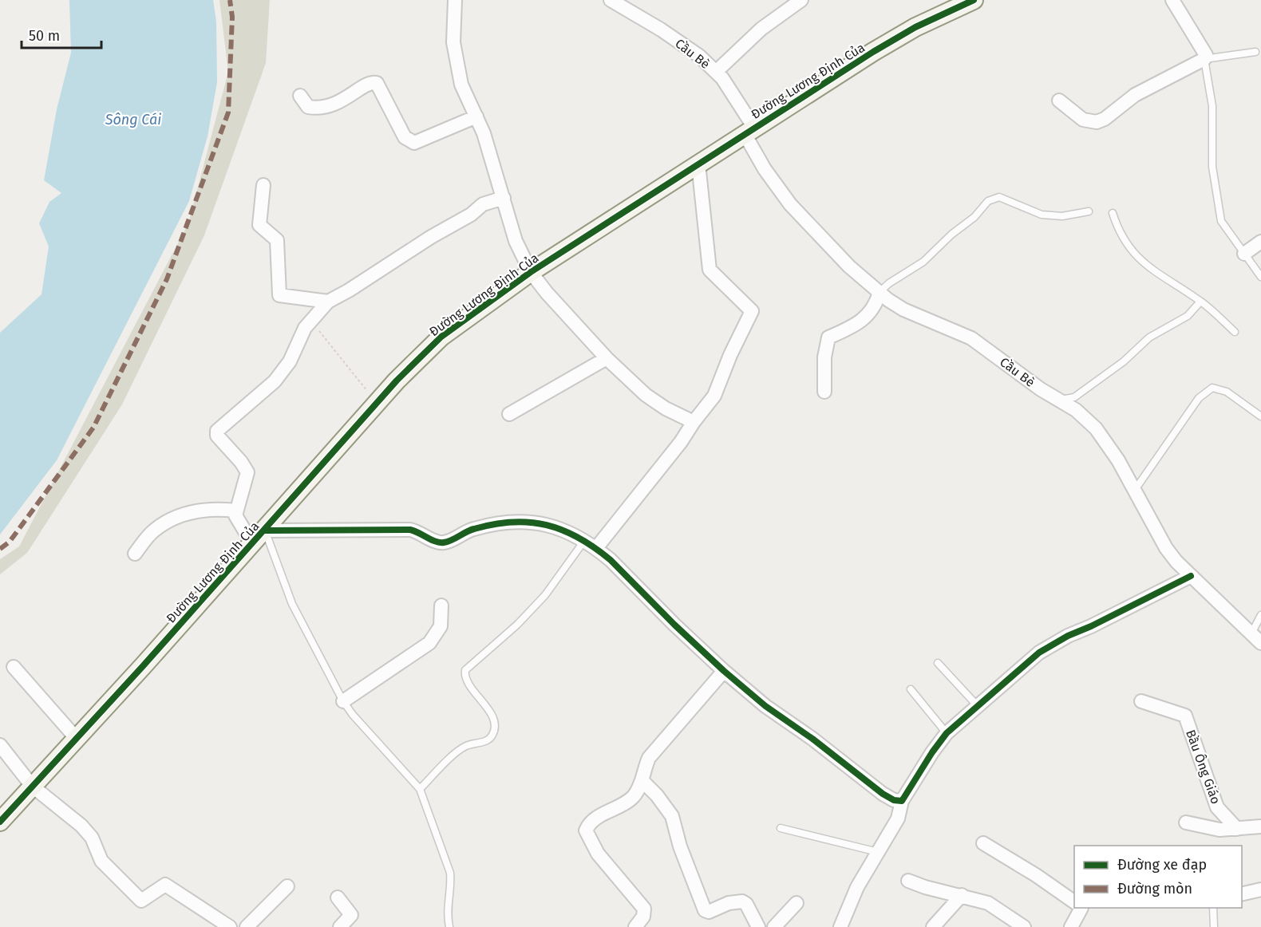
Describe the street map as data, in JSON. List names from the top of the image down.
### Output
{
  "streets": {
    "street": ["Cầu Bè", "Đường Lương Định Của", "Bầu Ông Giáo"]
  },
  "crossings": [
    ["Cầu Bè", "Đường Lương Định Của"]
  ],
  "water": ["Sông Cái"],
  "legend": ["Đường xe đạp", "Đường mòn"],
  "scale_bar": "50 m"
}
